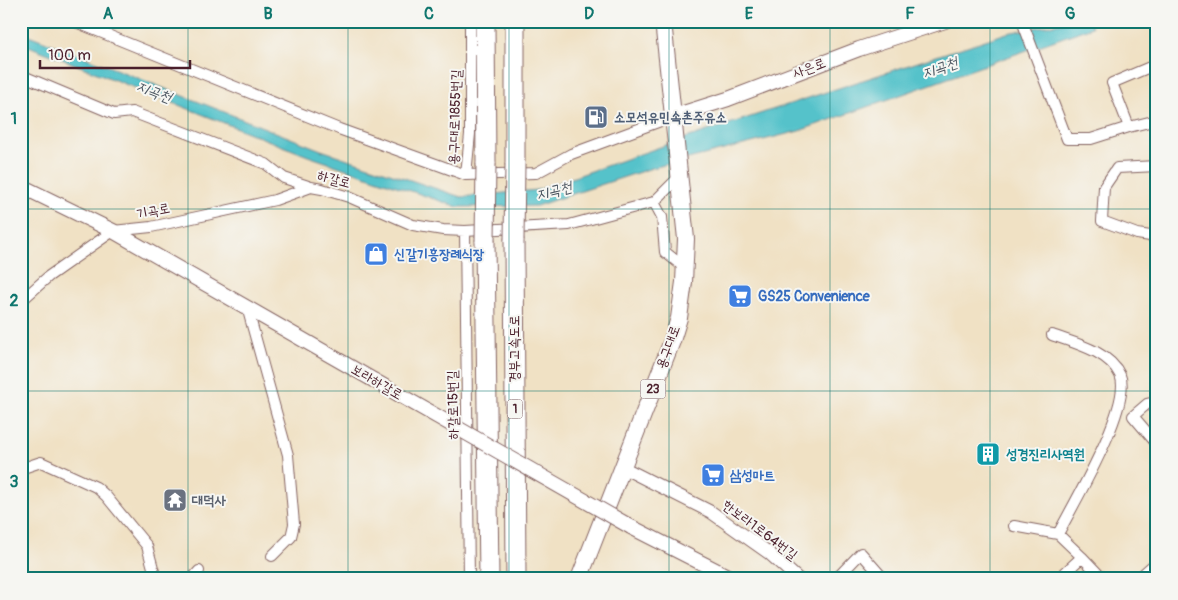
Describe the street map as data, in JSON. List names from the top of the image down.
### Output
{
  "streets": {
    "highway": ["경부고속도로", "1"],
    "main road": [
      "사은로",
      "용구대로",
      "보라하갈로",
      "23"
    ],
    "street": [
      "용구대로1855번길",
      "하갈로",
      "기곡로",
      "하갈로15번길",
      "한보라1로64번길"
    ]
  },
  "crossings": [
    ["사은로", "용구대로1855번길"],
    ["사은로", "23"],
    ["용구대로1855번길", "23"],
    ["하갈로", "기곡로"],
    ["하갈로", "하갈로15번길"],
    ["기곡로", "보라하갈로"],
    ["용구대로", "23"],
    ["용구대로", "한보라1로64번길"]
  ],
  "water": ["지곡천"],
  "places": {
    "fuel station": ["소모석유민속촌주유소"],
    "shop": ["신갈기흥장례식장"],
    "supermarket": ["GS25 Convenience", "삼성마트"],
    "building": ["성경진리사역원"],
    "temple": ["대덕사"]
  },
  "scale_bar": "100 m",
  "grid": {
    "columns": [
      "A",
      "B",
      "C",
      "D",
      "E",
      "F",
      "G"
    ],
    "rows": ["1", "2", "3"]
  }
}
